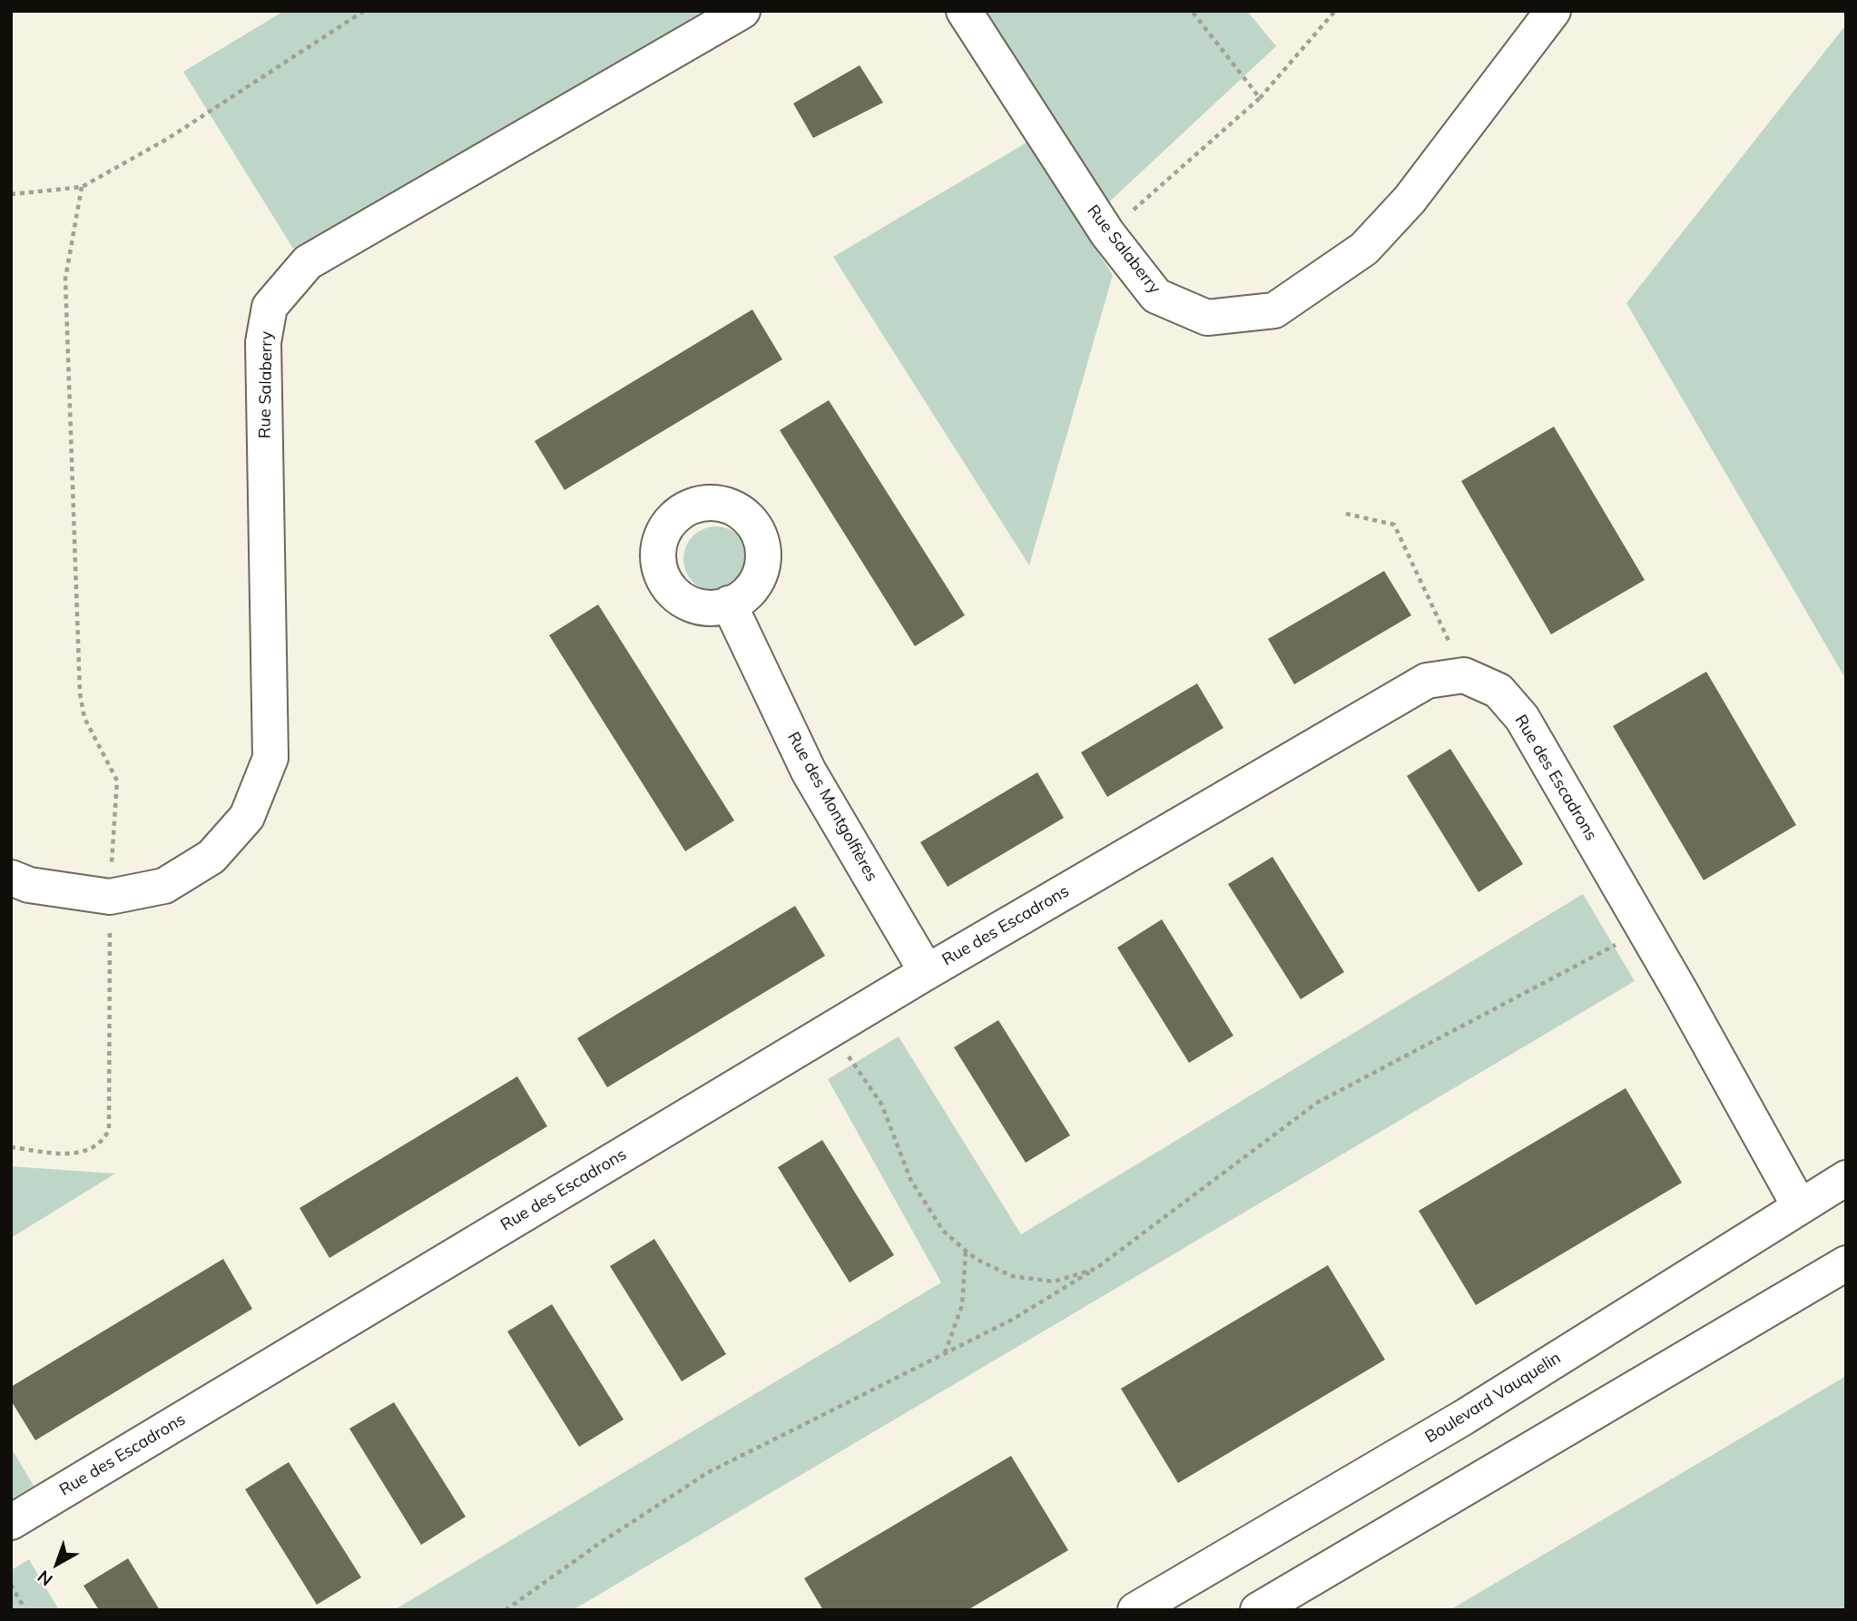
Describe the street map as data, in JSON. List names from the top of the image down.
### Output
{
  "streets": {
    "street": [
      "Rue Salaberry",
      "Rue des Escadrons",
      "Rue des Montgolfières",
      "Boulevard Vauquelin"
    ]
  },
  "crossings": [
    ["Rue des Escadrons", "Rue des Montgolfières"],
    ["Rue des Escadrons", "Boulevard Vauquelin"]
  ],
  "north": "bottom left"
}
